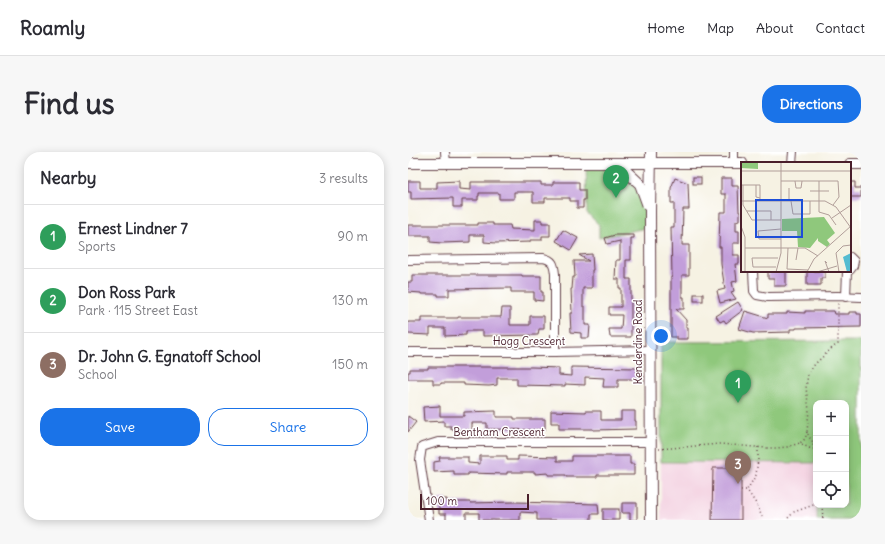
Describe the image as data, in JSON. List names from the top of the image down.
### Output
{
  "streets": {
    "street": ["Hogg Crescent", "Kenderdine Road", "Bentham Crescent"]
  },
  "crossings": [
    ["Hogg Crescent", "Kenderdine Road"],
    ["Kenderdine Road", "Bentham Crescent"]
  ],
  "scale_bar": "100 m",
  "page": {
    "header": "Roamly",
    "nav": [
      "Home",
      "Map",
      "About",
      "Contact"
    ],
    "buttons": [
      "Directions",
      ["Save", "Share"]
    ],
    "title": "Find us",
    "heading": ["Nearby", "3 results"],
    "pins": ["2", "1", "3"],
    "list": [
      {
        "mark": "1",
        "name": "Ernest Lindner 7",
        "note": "Sports",
        "value": "90 m"
      },
      {
        "mark": "2",
        "name": "Don Ross Park",
        "note": "Park · 115 Street East",
        "value": "130 m"
      },
      {
        "mark": "3",
        "name": "Dr. John G. Egnatoff School",
        "note": "School",
        "value": "150 m"
      }
    ],
    "map_buttons": ["+", "−"],
    "scale": "100 m"
  }
}
